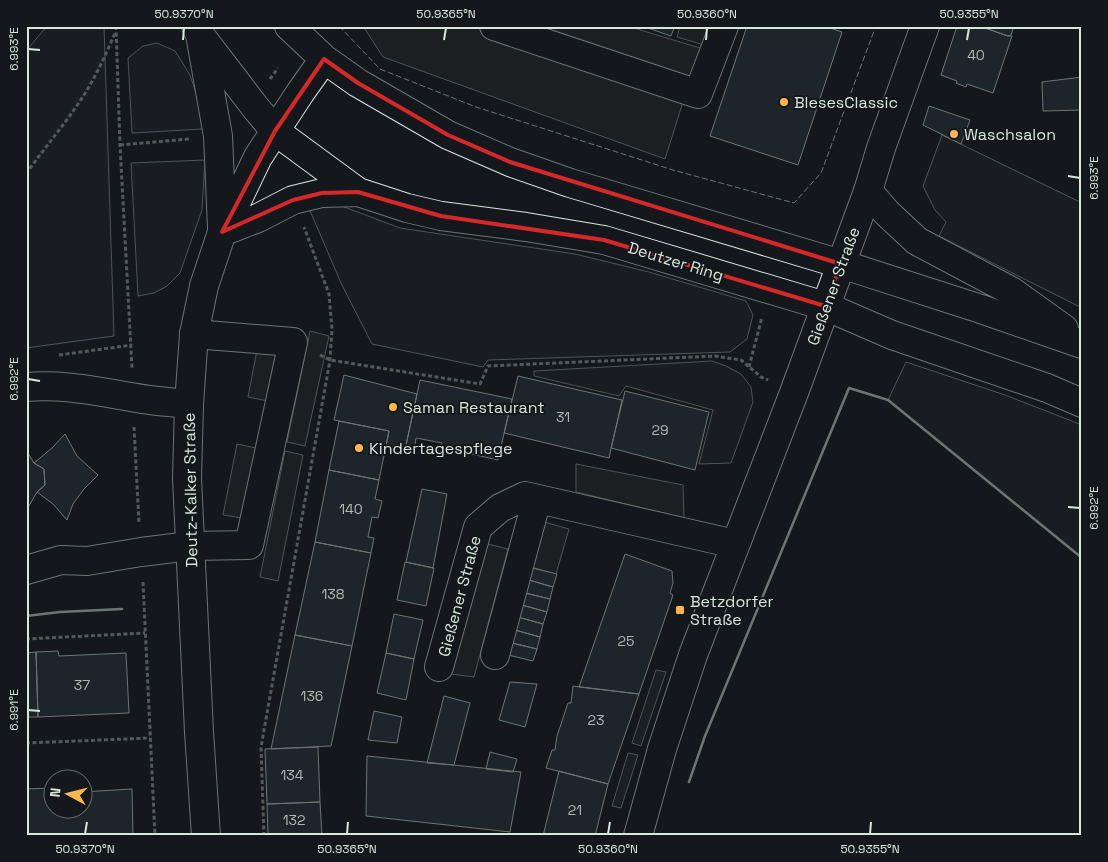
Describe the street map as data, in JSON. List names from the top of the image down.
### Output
{
  "streets": {
    "main road": ["Deutzer Ring", "Gießener Straße", "Deutz-Kalker Straße"]
  },
  "crossings": [
    ["Deutzer Ring", "Gießener Straße"],
    ["Deutzer Ring", "Deutz-Kalker Straße"]
  ],
  "places": {
    "other": [
      "BlesesClassic",
      "Waschsalon",
      "Saman Restaurant",
      "Kindertagespflege"
    ],
    "transit": ["Betzdorfer Straße"]
  },
  "house_numbers": [
    "40",
    "31",
    "29",
    "140",
    "138",
    "25",
    "37",
    "136",
    "23",
    "134",
    "21",
    "132"
  ],
  "north": "left",
  "coordinates": [
    "50.9370°N",
    "50.9365°N",
    "50.9360°N",
    "50.9355°N",
    "6.993°E",
    "6.992°E",
    "6.991°E"
  ]
}
